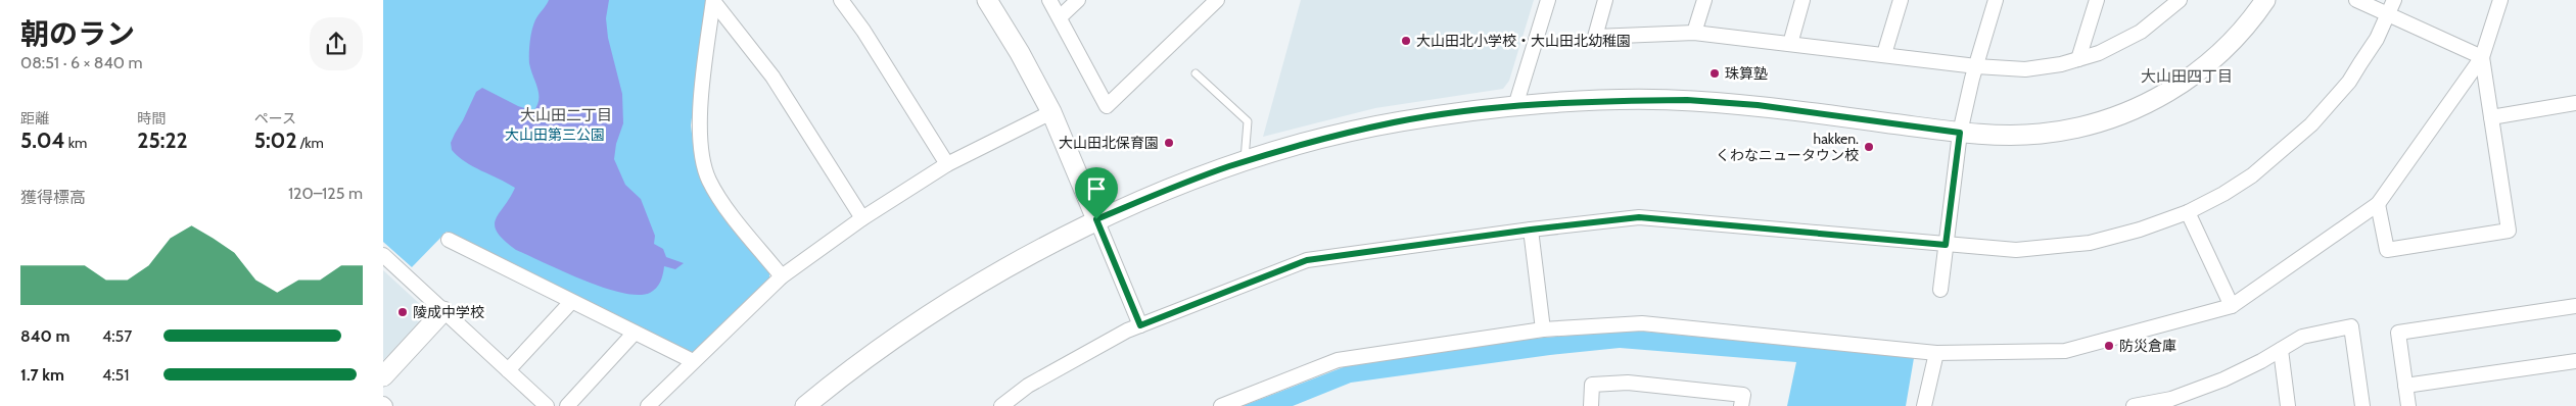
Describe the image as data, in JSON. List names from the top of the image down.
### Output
{
  "districts": ["大山田四丁目", "大山田二丁目"],
  "parks": ["大山田第三公園"],
  "places": [
    "大山田北小学校・大山田北幼稚園",
    "珠算塾",
    "大山田北保育園",
    "hakken. くわなニュータウン校",
    "陵成中学校",
    "防災倉庫"
  ],
  "page": {
    "heading": ["朝のラン", "08:51 · 6 × 840 m"],
    "stats": [
      ["距離", "5.04 km"],
      ["時間", "25:22"],
      ["ペース", "5:02 /km"]
    ],
    "chart": ["獲得標高", "120–125 m"],
    "list": [
      {
        "name": "840 m",
        "note": "4:57"
      },
      {
        "name": "1.7 km",
        "note": "4:51"
      }
    ]
  }
}
